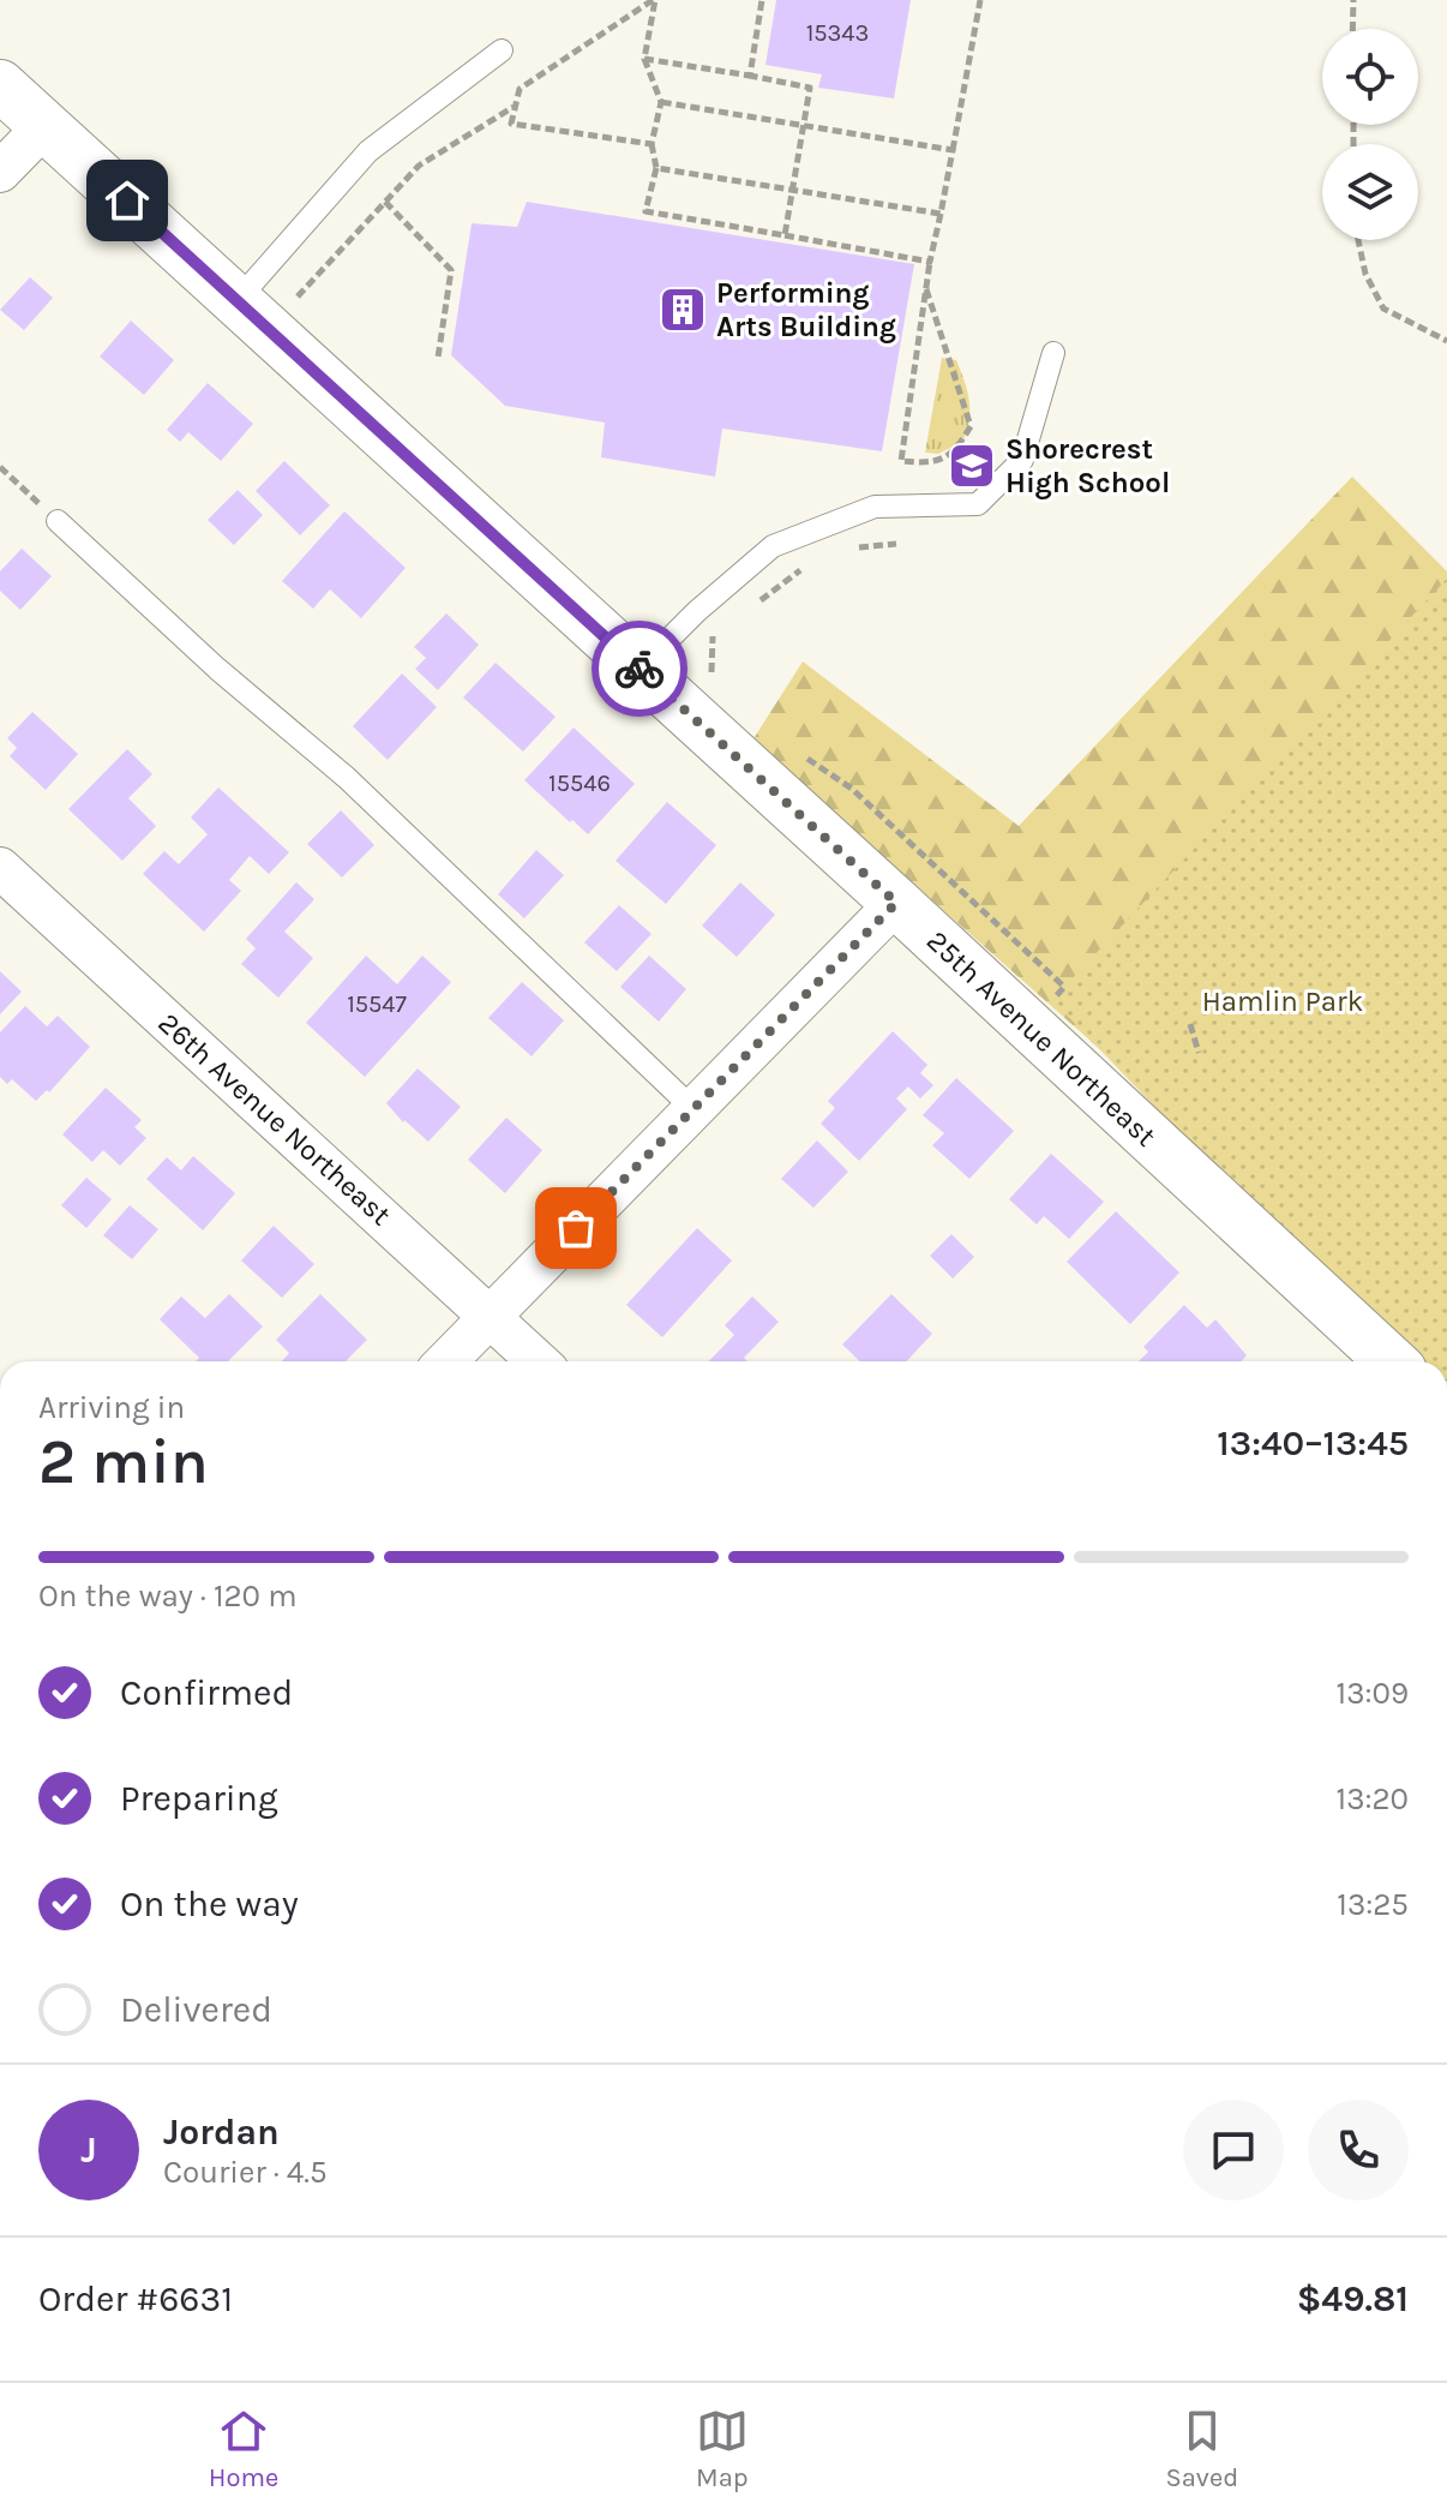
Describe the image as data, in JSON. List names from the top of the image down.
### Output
{
  "streets": {
    "street": ["25th Avenue Northeast", "26th Avenue Northeast"]
  },
  "parks": ["Hamlin Park"],
  "places": {
    "building": ["Performing Arts Building"],
    "school or university": ["Shorecrest High School"]
  },
  "house_numbers": ["15343", "15546", "15547"],
  "page": {
    "heading": ["2 min", "Arriving in", "13:40–13:45"],
    "panel": [
      "Jordan",
      "Courier · 4.5",
      "Order #6631",
      "$49.81"
    ],
    "bar": "On the way · 120 m",
    "list": [
      ["Confirmed", "13:09"],
      ["Preparing", "13:20"],
      ["On the way", "13:25"],
      "Delivered"
    ],
    "round": "J",
    "tabs": ["Home", "Map", "Saved"]
  }
}
